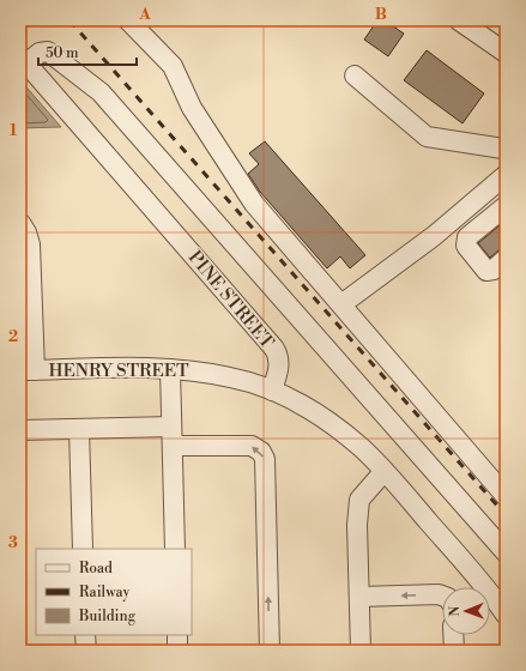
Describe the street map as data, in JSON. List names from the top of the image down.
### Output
{
  "streets": {
    "street": ["PINE STREET", "HENRY STREET"]
  },
  "crossings": [
    ["PINE STREET", "HENRY STREET"]
  ],
  "legend": ["Road", "Railway", "Building"],
  "scale_bar": "50 m",
  "north": "left",
  "grid": {
    "columns": ["A", "B"],
    "rows": ["1", "2", "3"]
  }
}
